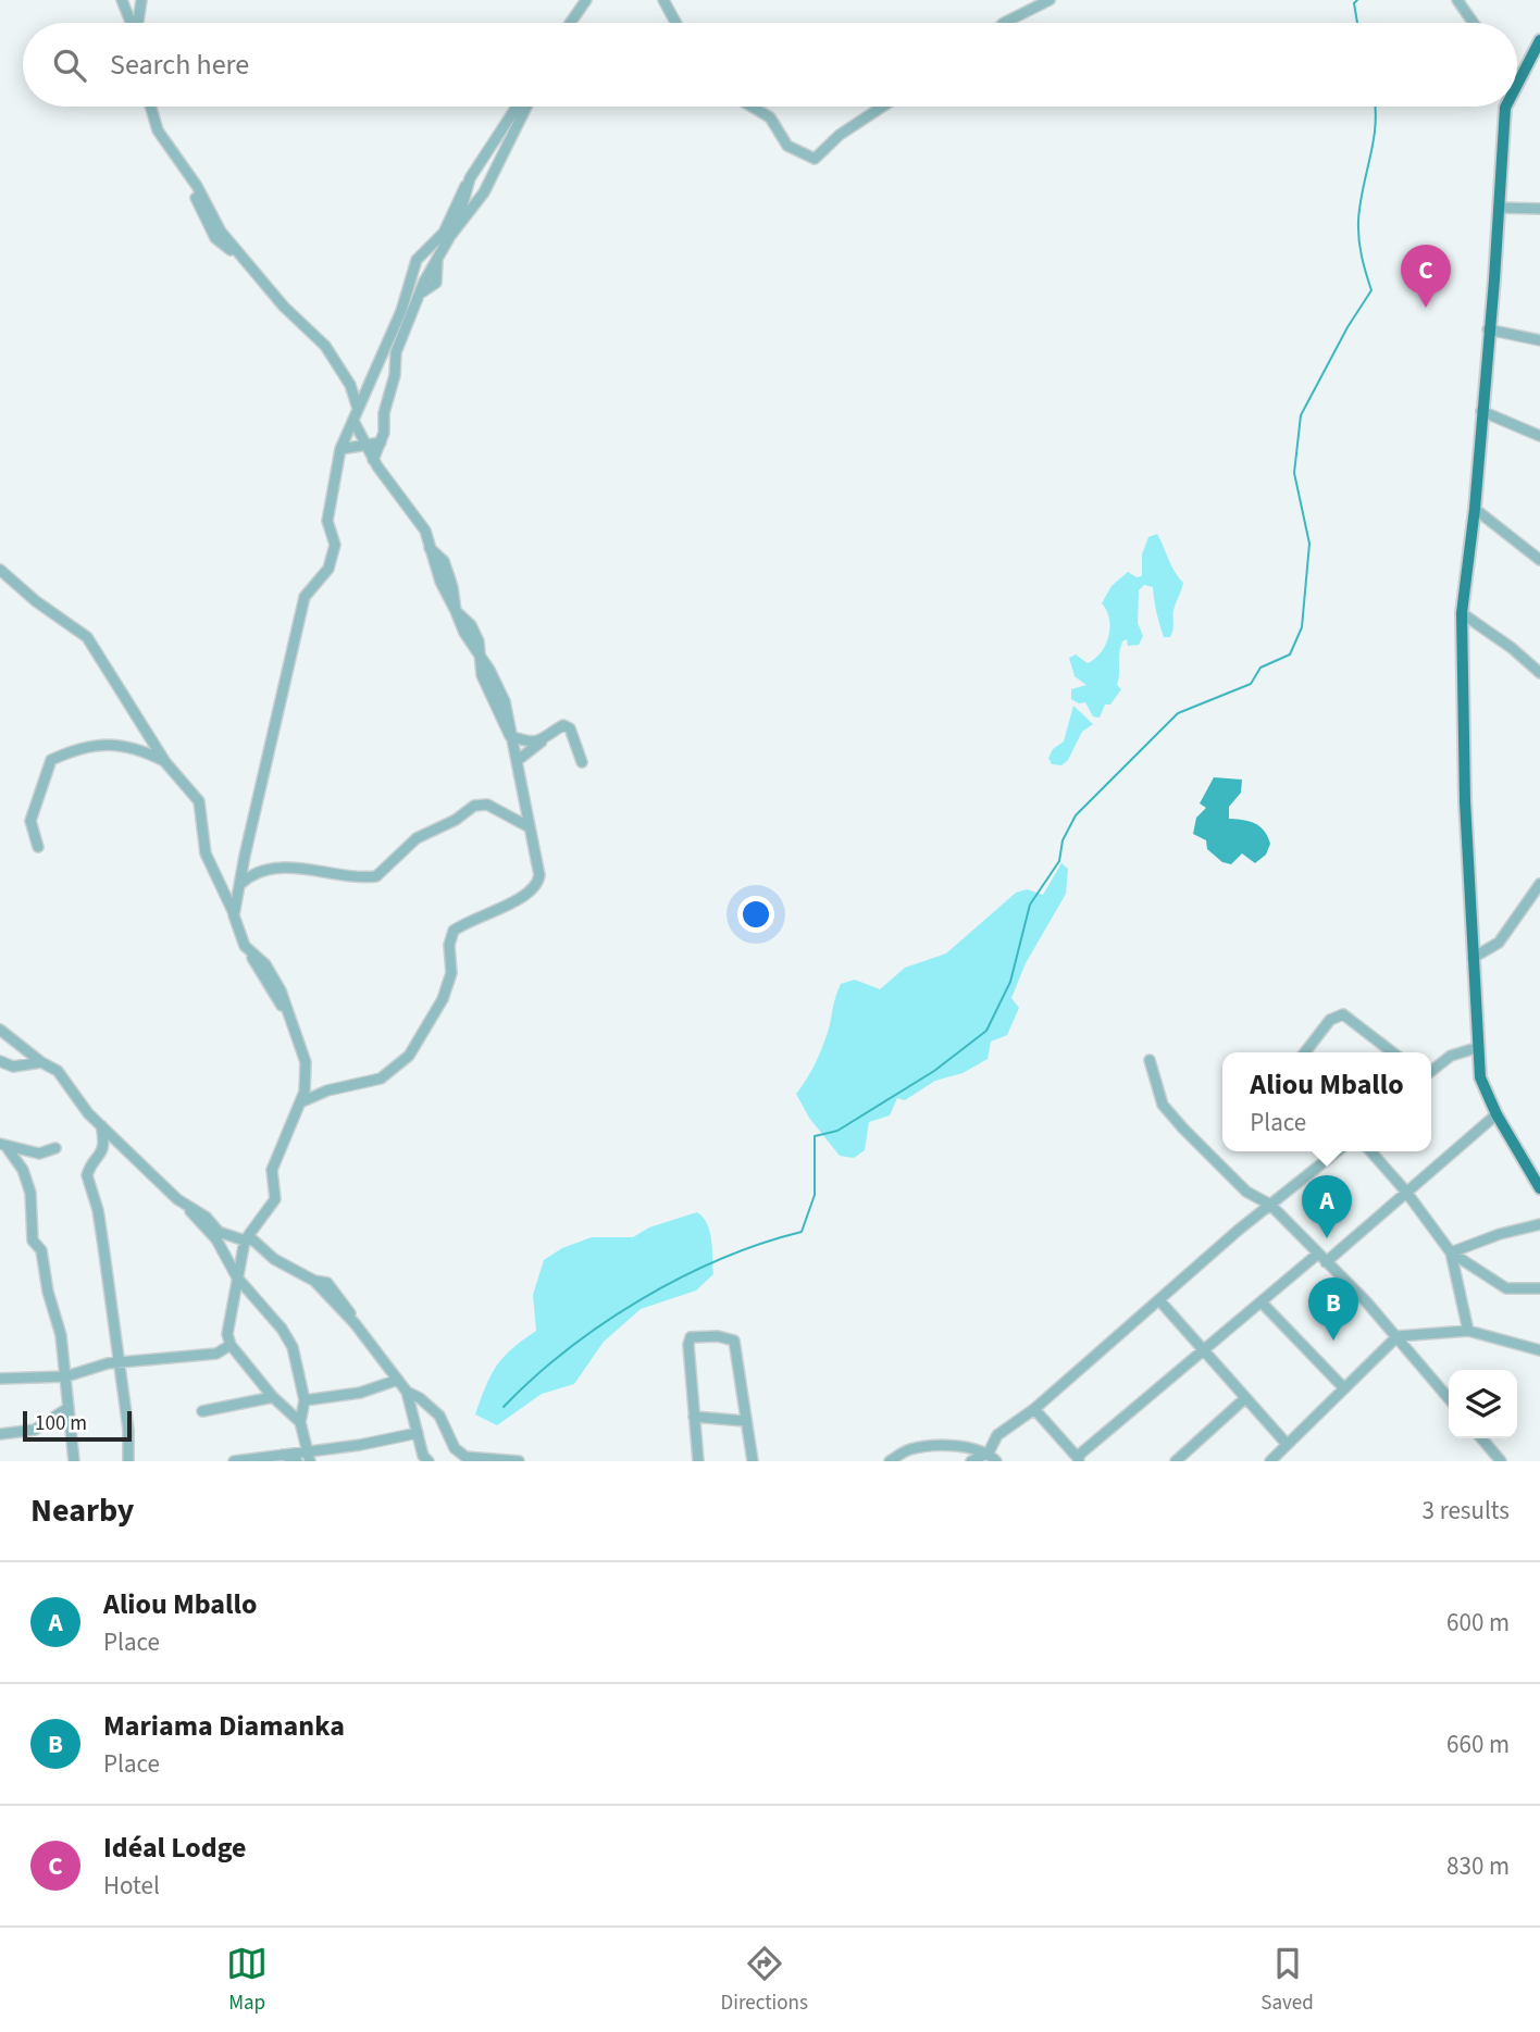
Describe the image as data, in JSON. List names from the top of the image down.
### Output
{
  "scale_bar": "100 m",
  "page": {
    "search": "Search here",
    "pins": ["C", "A", "B"],
    "popup": ["Aliou Mballo", "Place"],
    "scale": "100 m",
    "heading": ["Nearby", "3 results"],
    "list": [
      {
        "mark": "A",
        "name": "Aliou Mballo",
        "note": "Place",
        "value": "600 m"
      },
      {
        "mark": "B",
        "name": "Mariama Diamanka",
        "note": "Place",
        "value": "660 m"
      },
      {
        "mark": "C",
        "name": "Idéal Lodge",
        "note": "Hotel",
        "value": "830 m"
      }
    ],
    "nav": ["Map", "Directions", "Saved"]
  }
}
